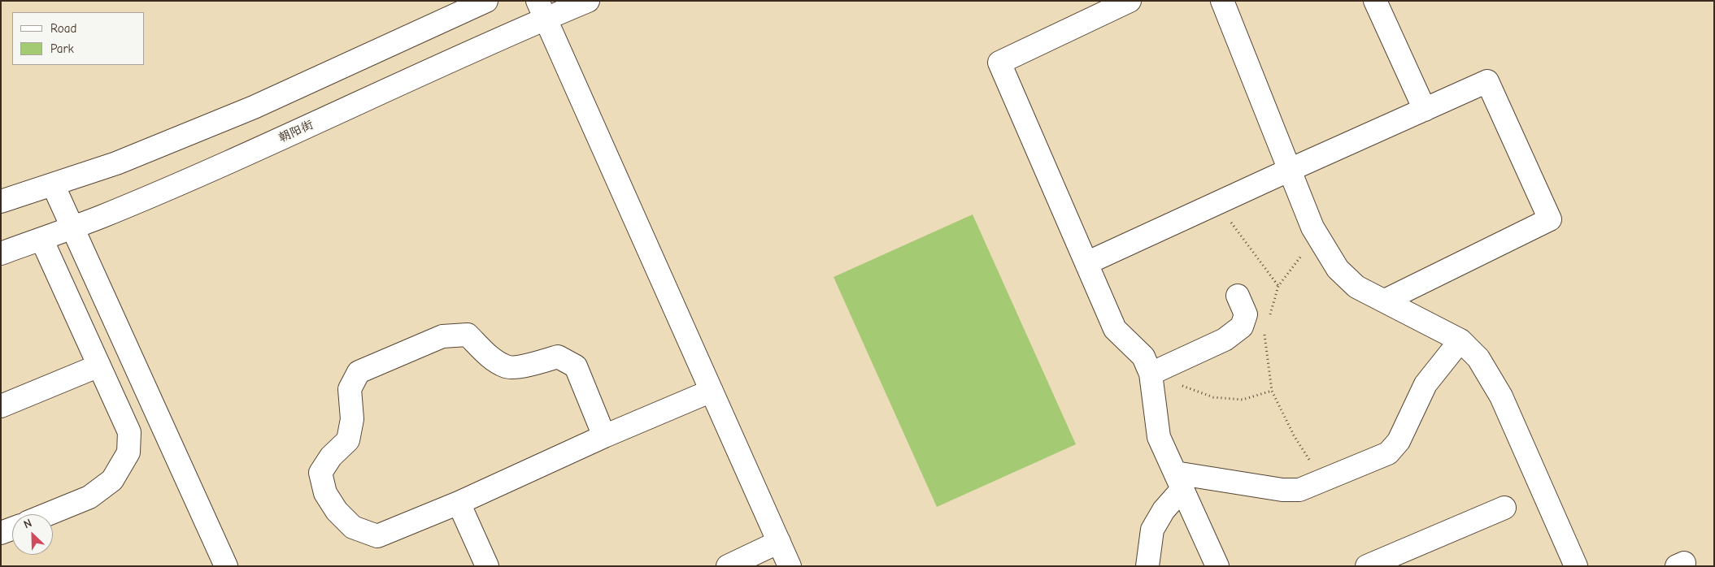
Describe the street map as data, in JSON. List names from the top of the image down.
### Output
{
  "streets": {
    "street": ["朝阳街"]
  },
  "legend": ["Road", "Park"],
  "north": "top left"
}
